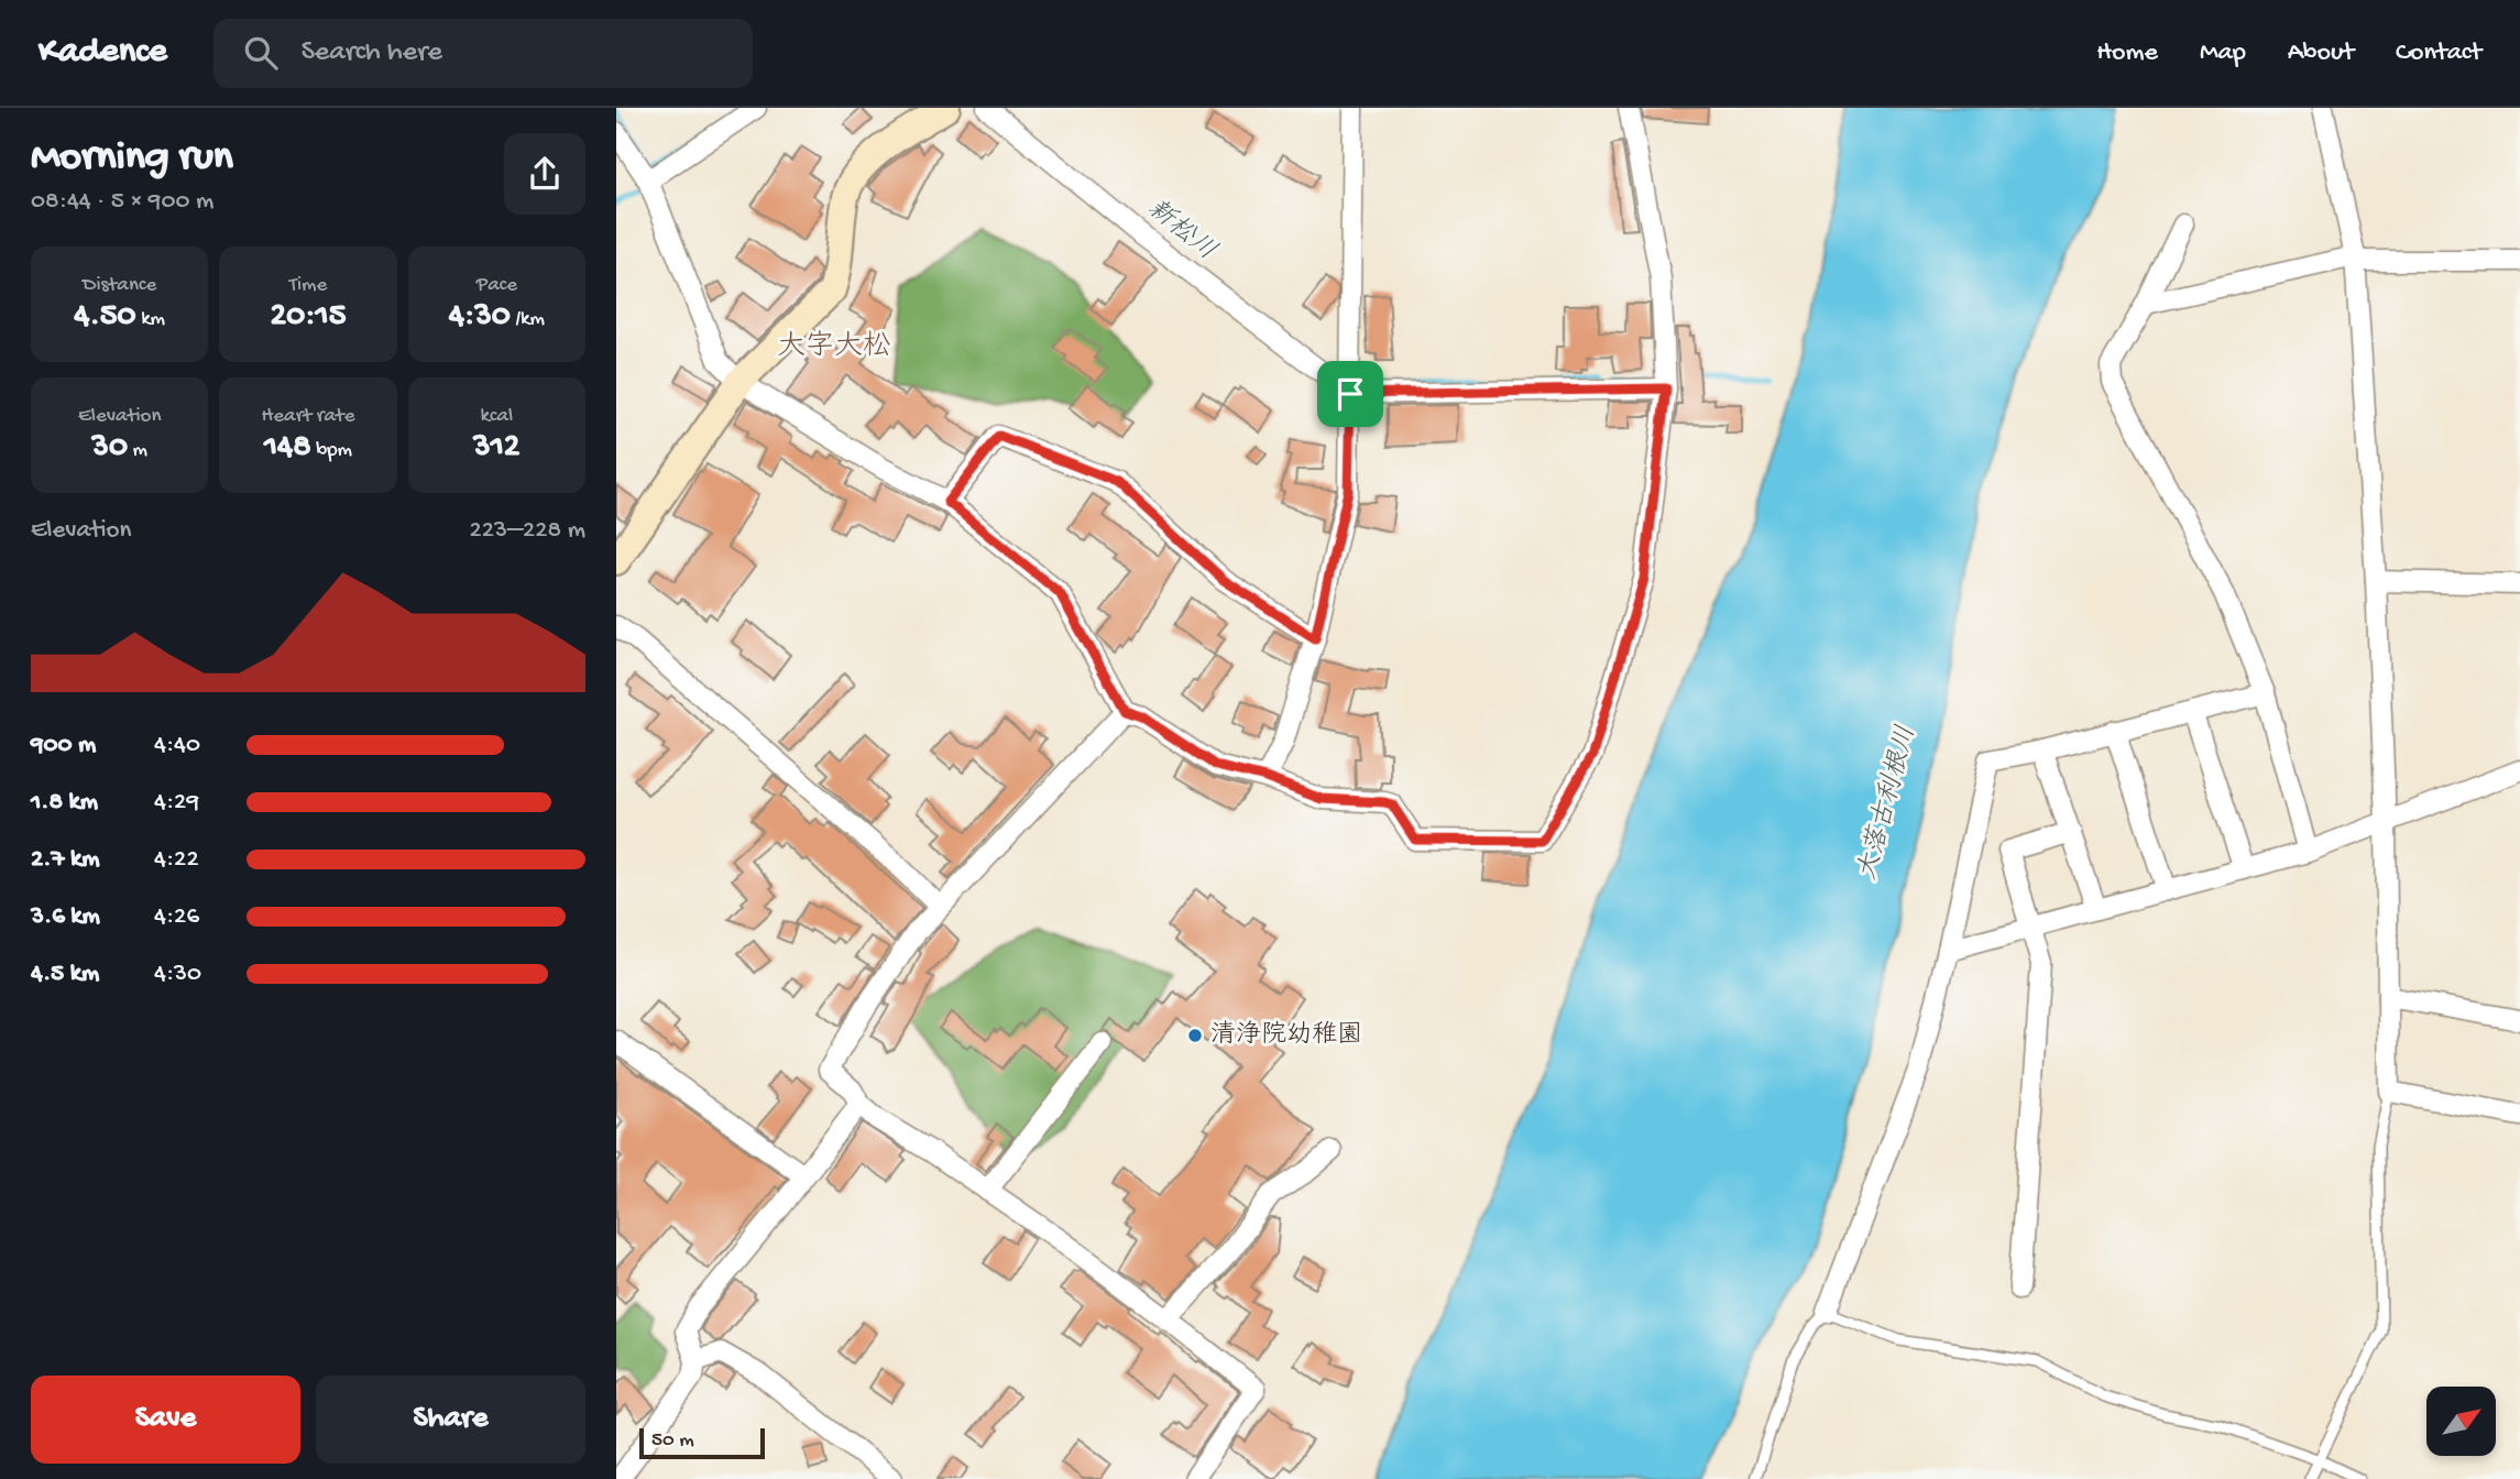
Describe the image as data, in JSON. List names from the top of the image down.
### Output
{
  "districts": ["大字大松"],
  "water": ["新松川", "大落古利根川"],
  "places": ["清浄院幼稚園"],
  "scale_bar": "50 m",
  "north": "top right",
  "page": {
    "header": "Kadence",
    "search": "Search here",
    "nav": [
      "Home",
      "Map",
      "About",
      "Contact"
    ],
    "heading": ["Morning run", "08:44 · 5 × 900 m"],
    "stats": [
      ["Distance", "4.50 km"],
      ["Time", "20:15"],
      ["Pace", "4:30 /km"],
      ["Elevation", "30 m"],
      ["Heart rate", "148 bpm"],
      ["kcal", "312"]
    ],
    "chart": ["Elevation", "223–228 m"],
    "list": [
      {
        "name": "900 m",
        "note": "4:40"
      },
      {
        "name": "1.8 km",
        "note": "4:29"
      },
      {
        "name": "2.7 km",
        "note": "4:22"
      },
      {
        "name": "3.6 km",
        "note": "4:26"
      },
      {
        "name": "4.5 km",
        "note": "4:30"
      }
    ],
    "buttons": ["Save", "Share"],
    "scale": "50 m"
  }
}
